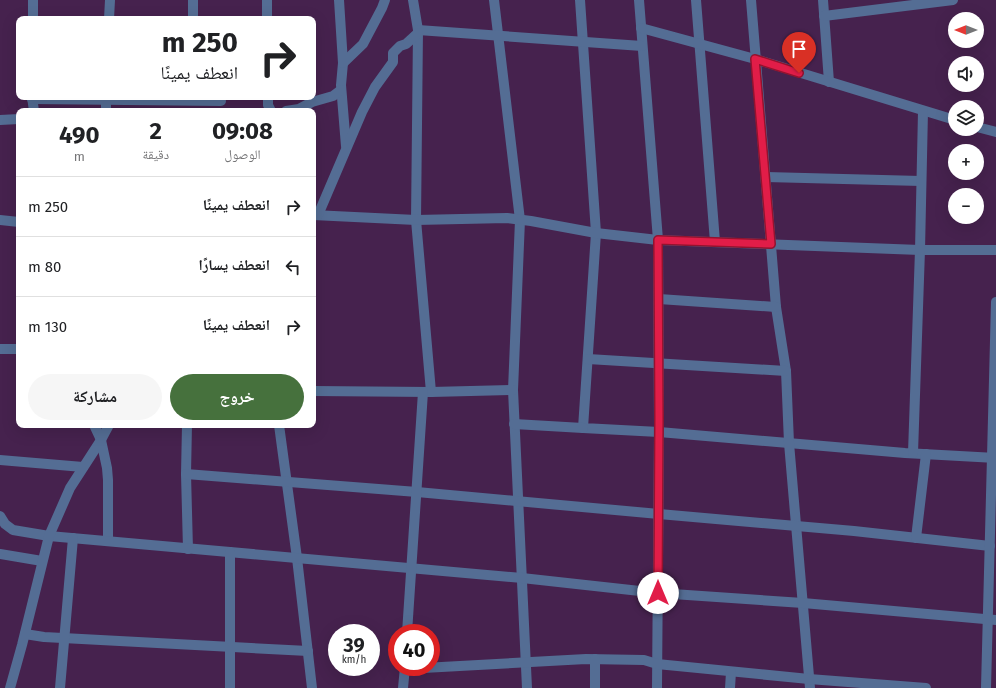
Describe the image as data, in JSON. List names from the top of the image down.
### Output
{
  "north": "left",
  "page": {
    "map_buttons": ["+", "−"],
    "turn": ["250 m", "انعطف يمينًا"],
    "eta": [
      "09:08",
      "الوصول",
      "2",
      "دقيقة",
      "490",
      "m"
    ],
    "list": [
      {
        "name": "انعطف يمينًا",
        "value": "250 m"
      },
      {
        "name": "انعطف يسارًا",
        "value": "80 m"
      },
      {
        "name": "انعطف يمينًا",
        "value": "130 m"
      }
    ],
    "buttons": ["خروج", "مشاركة"],
    "speed": "39 km/h",
    "limit": "40"
  }
}
